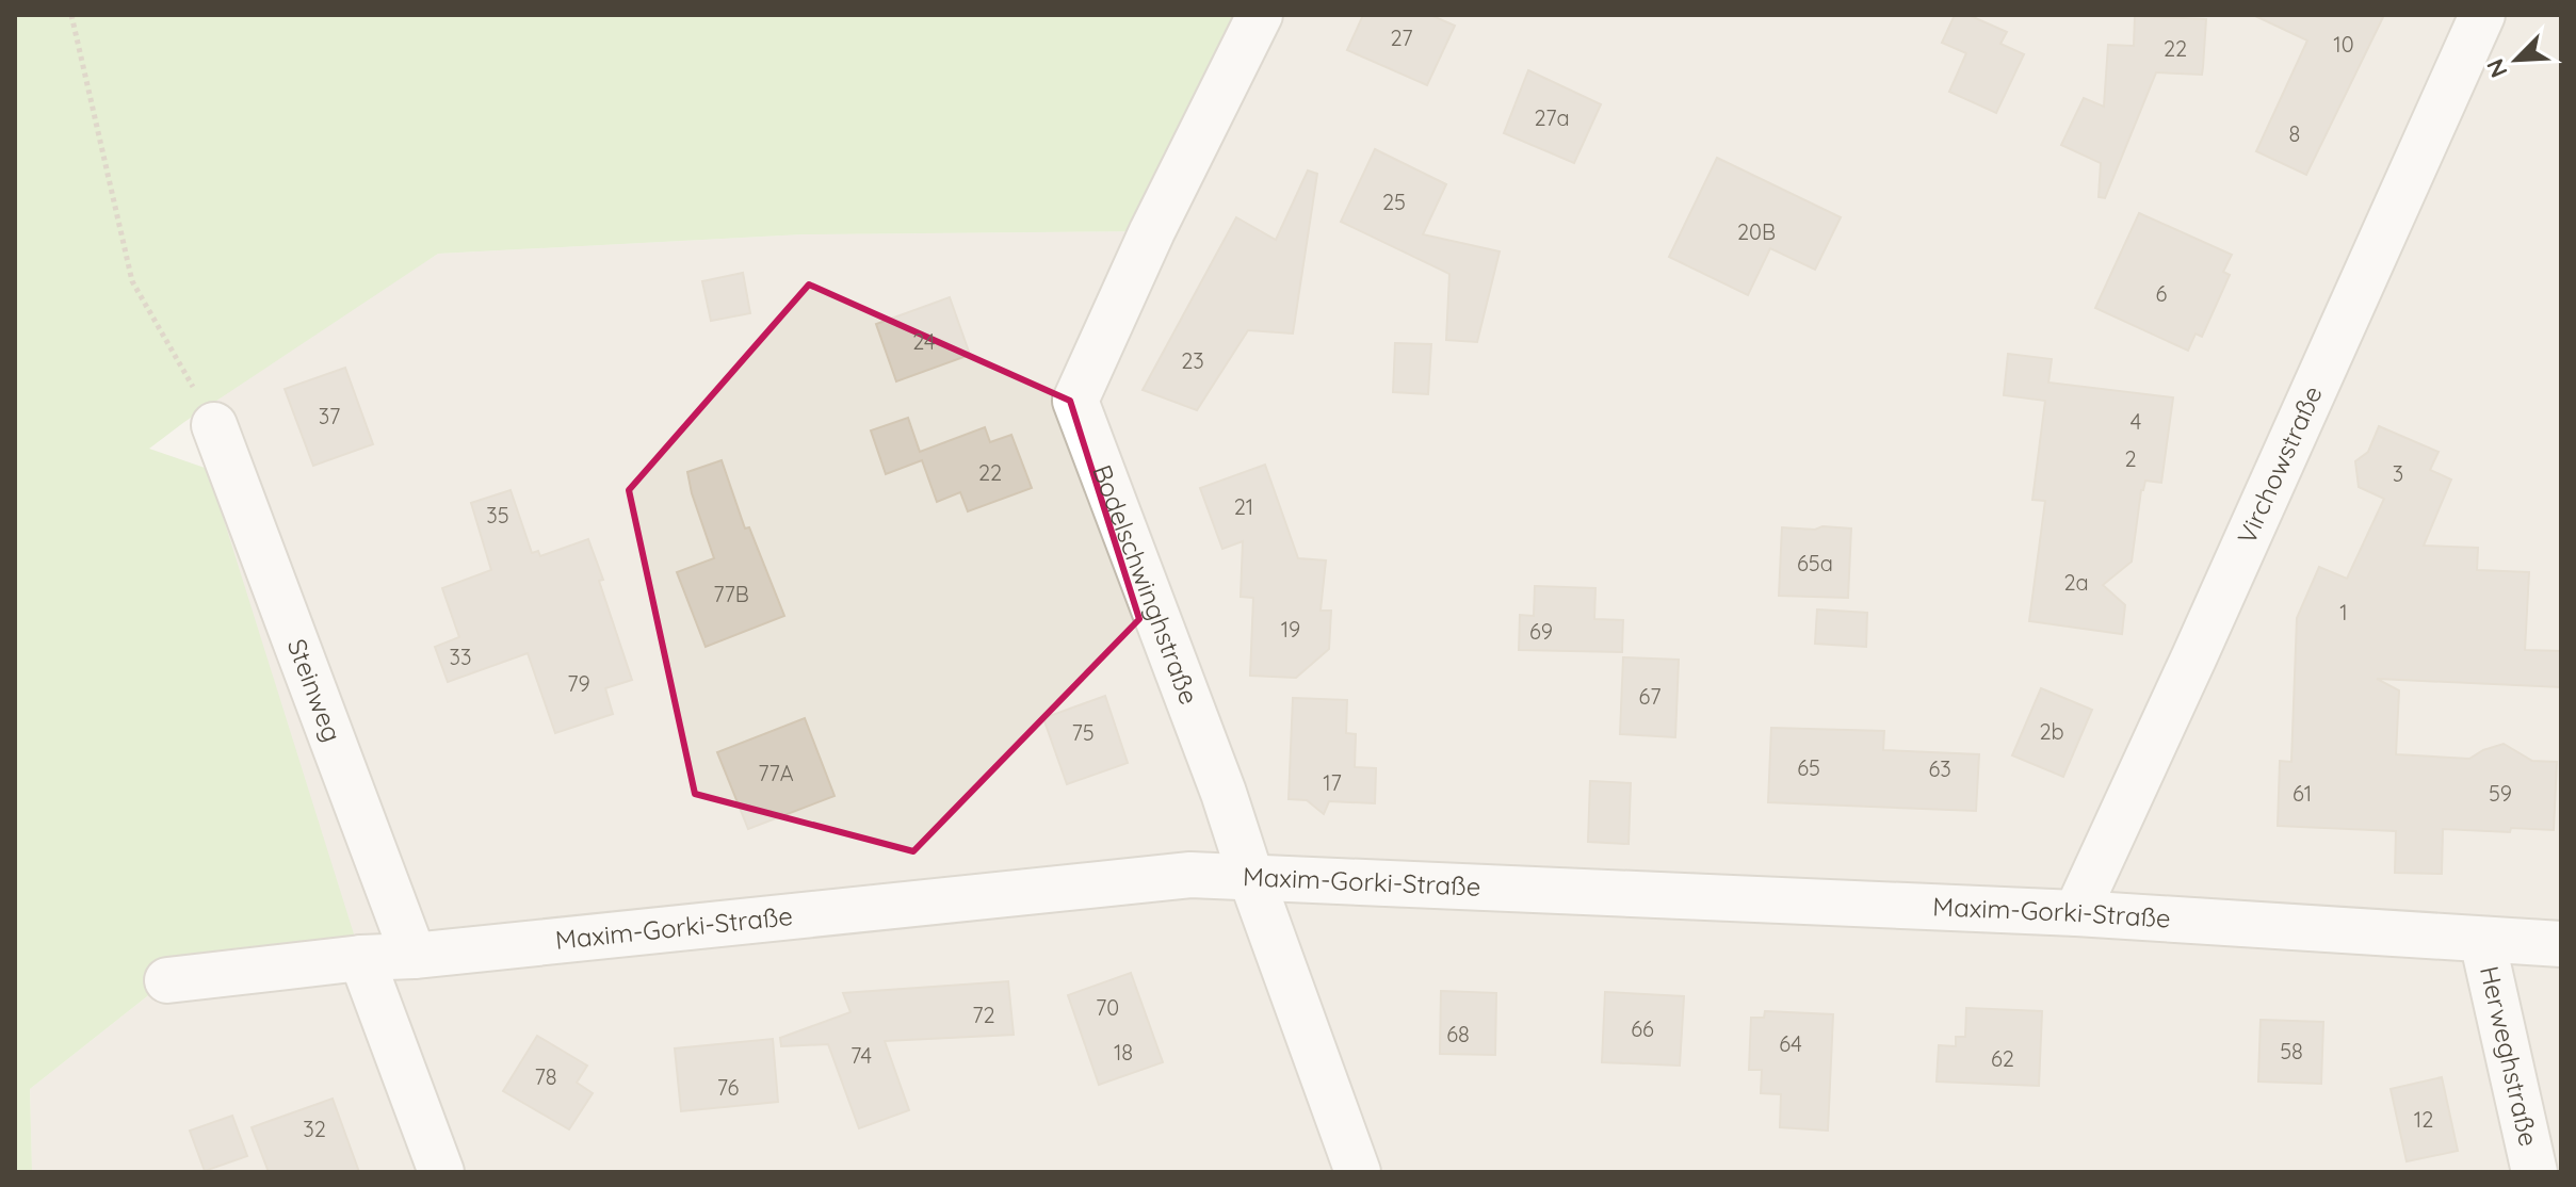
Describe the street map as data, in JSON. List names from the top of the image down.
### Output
{
  "streets": {
    "street": [
      "Virchowstraße",
      "Bodelschwinghstraße",
      "Steinweg",
      "Maxim-Gorki-Straße",
      "Herweghstraße"
    ]
  },
  "crossings": [
    ["Virchowstraße", "Maxim-Gorki-Straße"],
    ["Bodelschwinghstraße", "Maxim-Gorki-Straße"],
    ["Steinweg", "Maxim-Gorki-Straße"],
    ["Maxim-Gorki-Straße", "Herweghstraße"]
  ],
  "house_numbers": [
    "27",
    "10",
    "22",
    "27a",
    "8",
    "25",
    "20B",
    "6",
    "24",
    "23",
    "37",
    "4",
    "2",
    "22",
    "3",
    "21",
    "35",
    "65a",
    "2a",
    "77B",
    "1",
    "19",
    "69",
    "33",
    "79",
    "67",
    "2b",
    "75",
    "65",
    "63",
    "77A",
    "17",
    "61",
    "59",
    "70",
    "72",
    "66",
    "68",
    "64",
    "58",
    "18",
    "74",
    "62",
    "78",
    "76",
    "12",
    "32"
  ],
  "north": "bottom left"
}
